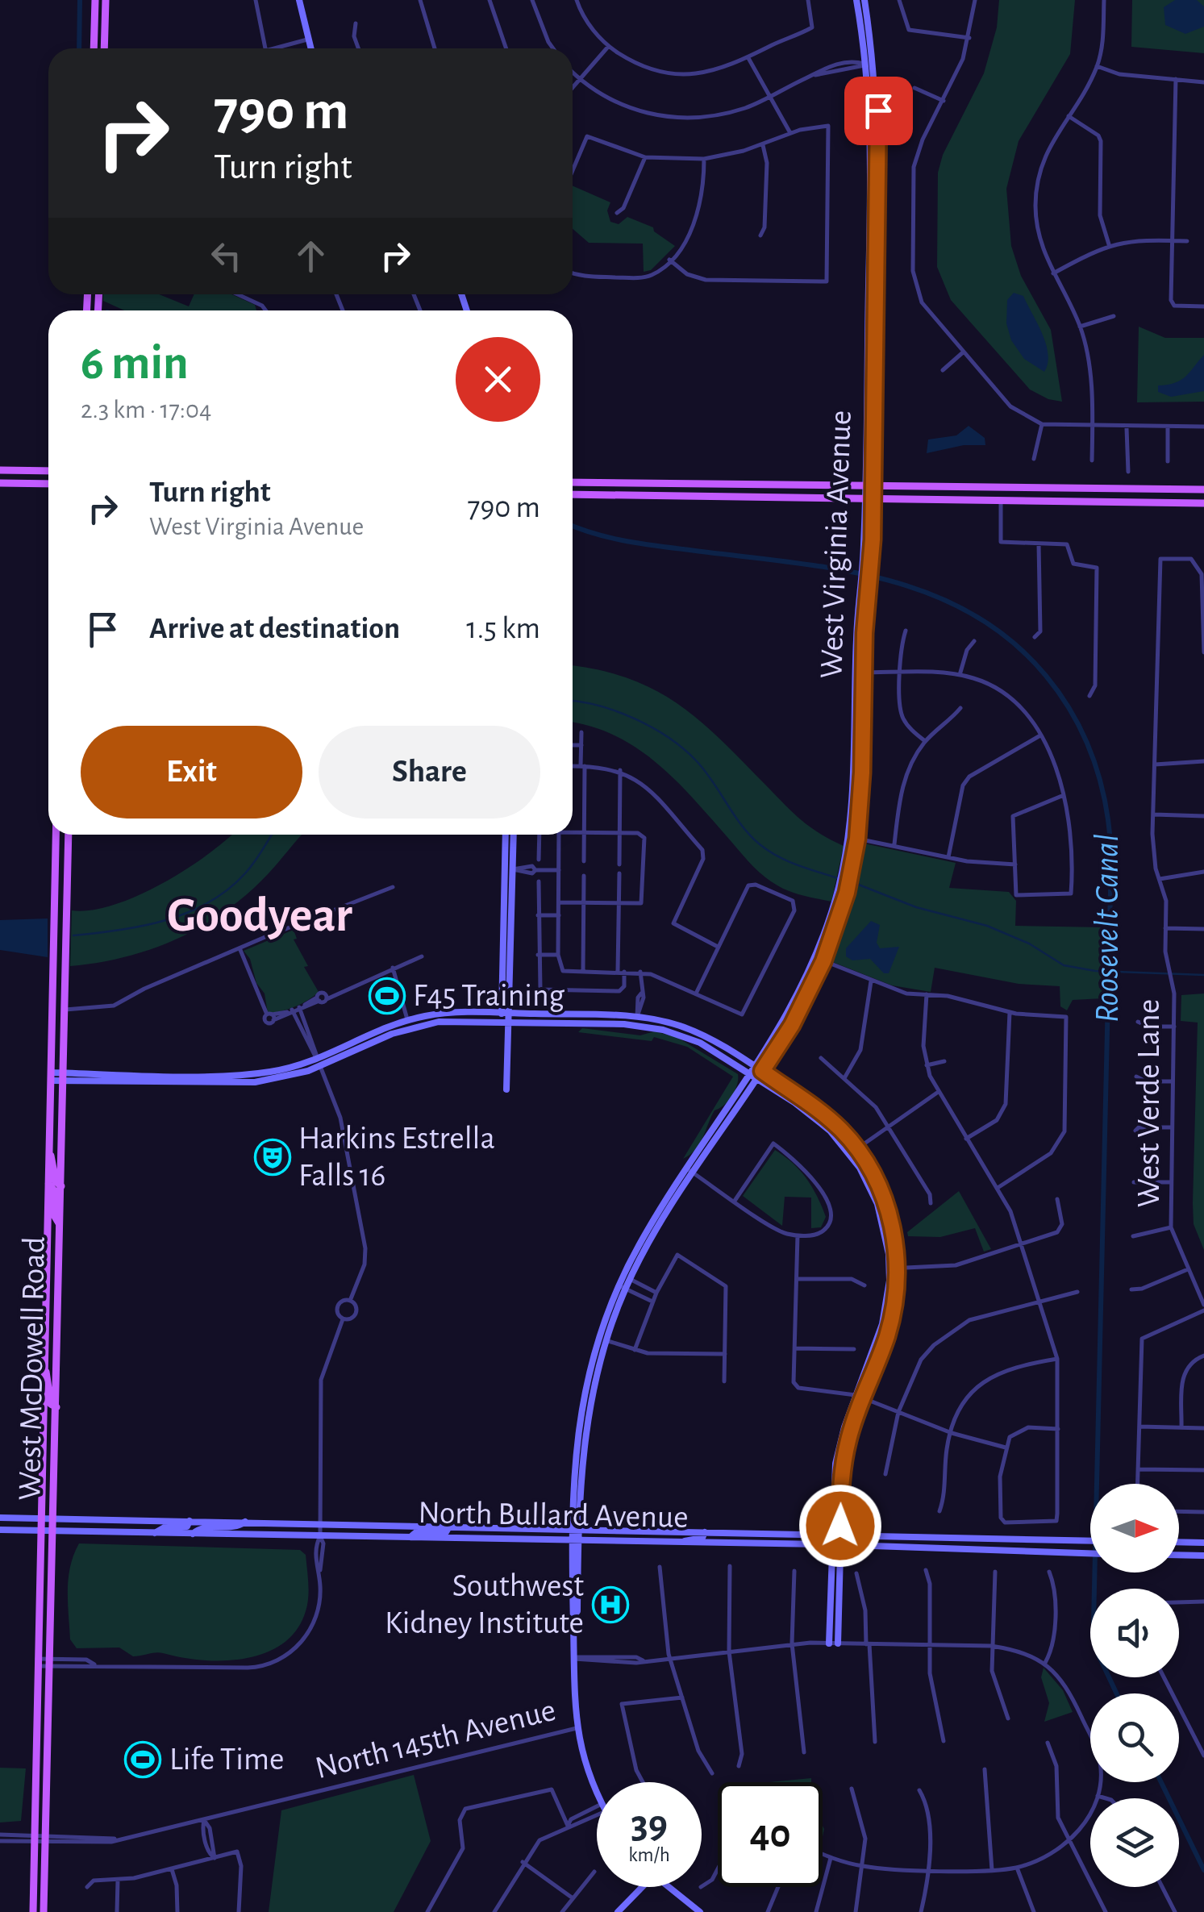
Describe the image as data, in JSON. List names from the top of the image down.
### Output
{
  "streets": {
    "main road": ["West Virginia Avenue", "West McDowell Road", "North Bullard Avenue"],
    "street": ["West Verde Lane", "North 145th Avenue"]
  },
  "crossings": [
    ["West McDowell Road", "North Bullard Avenue"],
    ["West McDowell Road", "North 145th Avenue"]
  ],
  "districts": ["Goodyear"],
  "water": ["Roosevelt Canal"],
  "places": {
    "sports": ["F45 Training", "Life Time"],
    "theatre": ["Harkins Estrella Falls 16"],
    "hospital": ["Southwest Kidney Institute"]
  },
  "north": "right",
  "page": {
    "turn": ["790 m", "Turn right"],
    "heading": ["6 min", "2.3 km · 17:04"],
    "list": [
      {
        "name": "Turn right",
        "note": "West Virginia Avenue",
        "value": "790 m"
      },
      {
        "name": "Arrive at destination",
        "value": "1.5 km"
      }
    ],
    "buttons": ["Exit", "Share"],
    "speed": "39 km/h",
    "limit": "40"
  }
}
